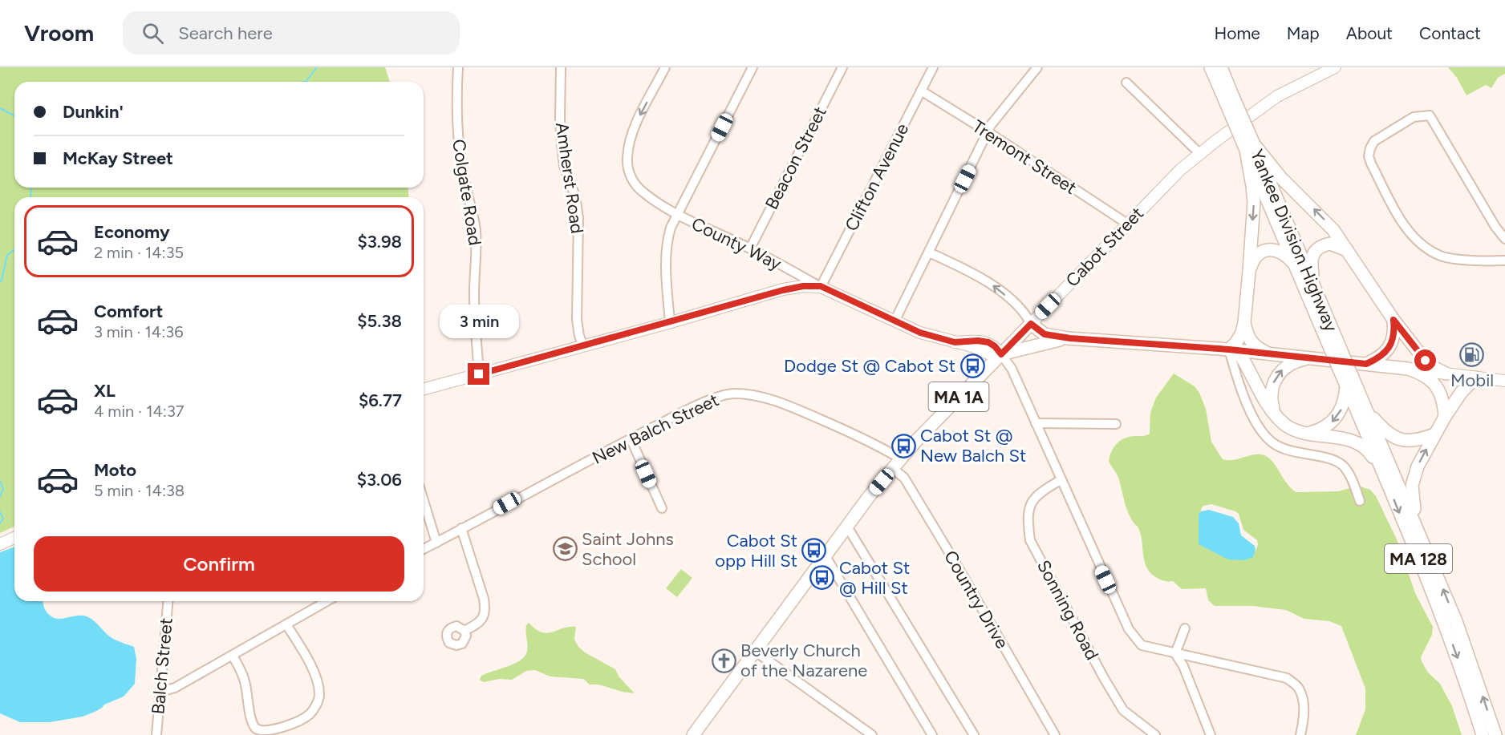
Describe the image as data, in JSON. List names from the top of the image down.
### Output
{
  "streets": {
    "highway": [
      "Yankee Division Highway",
      "Cabot Street",
      "MA 1A",
      "MA 128"
    ],
    "main road": ["County Way"],
    "street": [
      "Tremont Street",
      "Beacon Street",
      "Clifton Avenue",
      "Amherst Road",
      "Colgate Road",
      "New Balch Street",
      "Country Drive",
      "Sonning Road",
      "Balch Street"
    ]
  },
  "crossings": [
    ["Tremont Street", "Clifton Avenue"],
    ["Tremont Street", "Cabot Street"],
    ["Beacon Street", "County Way"],
    ["Clifton Avenue", "County Way"],
    ["County Way", "Cabot Street"],
    ["Cabot Street", "New Balch Street"],
    ["Cabot Street", "Country Drive"]
  ],
  "places": {
    "fuel station": ["Mobil"],
    "bus stop": [
      "Dodge St @ Cabot St",
      "Cabot St @ New Balch St",
      "Cabot St opp Hill St",
      "Cabot St @ Hill St"
    ],
    "school or university": ["Saint Johns School"],
    "church": ["Beverly Church of the Nazarene"]
  },
  "page": {
    "header": "Vroom",
    "search": "Search here",
    "nav": [
      "Home",
      "Map",
      "About",
      "Contact"
    ],
    "banner": ["Dunkin'", "McKay Street"],
    "list": [
      {
        "name": "Economy",
        "note": "2 min · 14:35",
        "value": "$3.98"
      },
      {
        "name": "Comfort",
        "note": "3 min · 14:36",
        "value": "$5.38"
      },
      {
        "name": "XL",
        "note": "4 min · 14:37",
        "value": "$6.77"
      },
      {
        "name": "Moto",
        "note": "5 min · 14:38",
        "value": "$3.06"
      }
    ],
    "bubble": "3 min",
    "buttons": "Confirm"
  }
}
